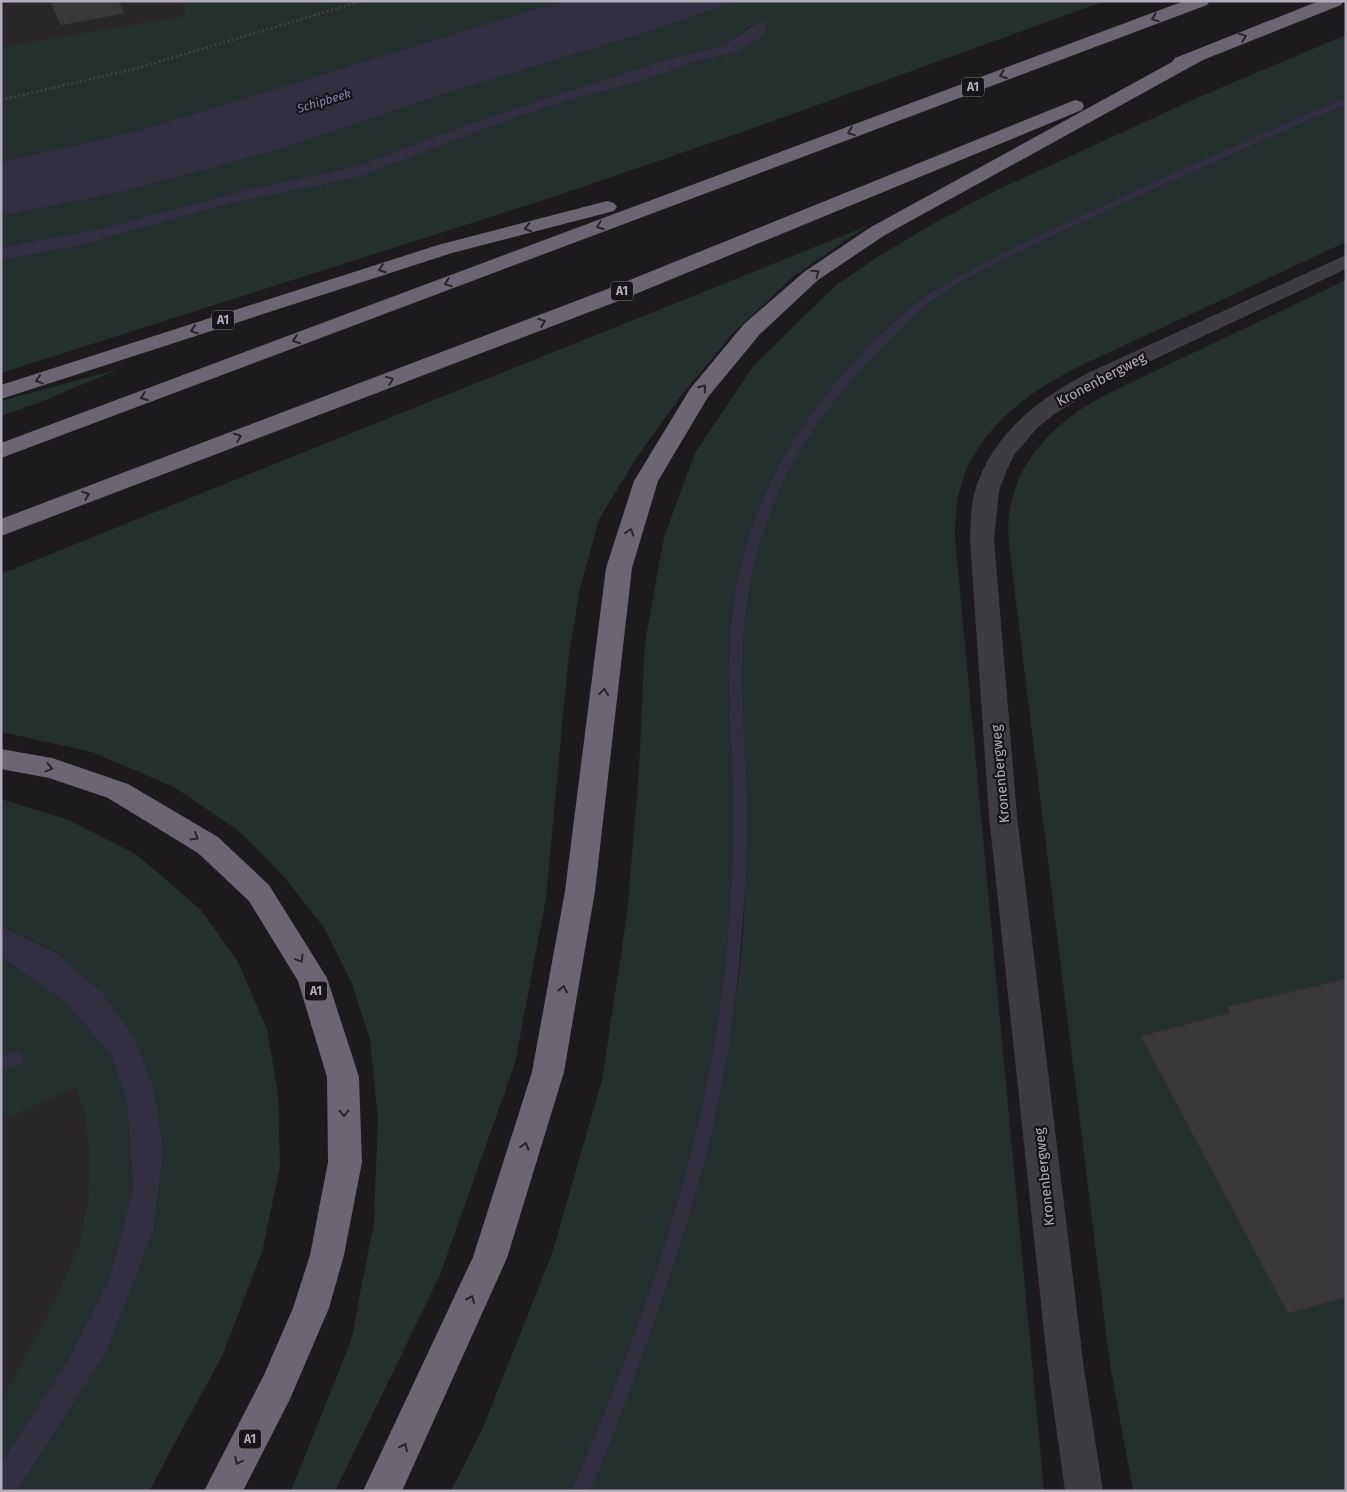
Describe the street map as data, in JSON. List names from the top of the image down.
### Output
{
  "streets": {
    "highway": ["A1"],
    "street": ["Kronenbergweg"]
  },
  "water": ["Schipbeek"]
}
